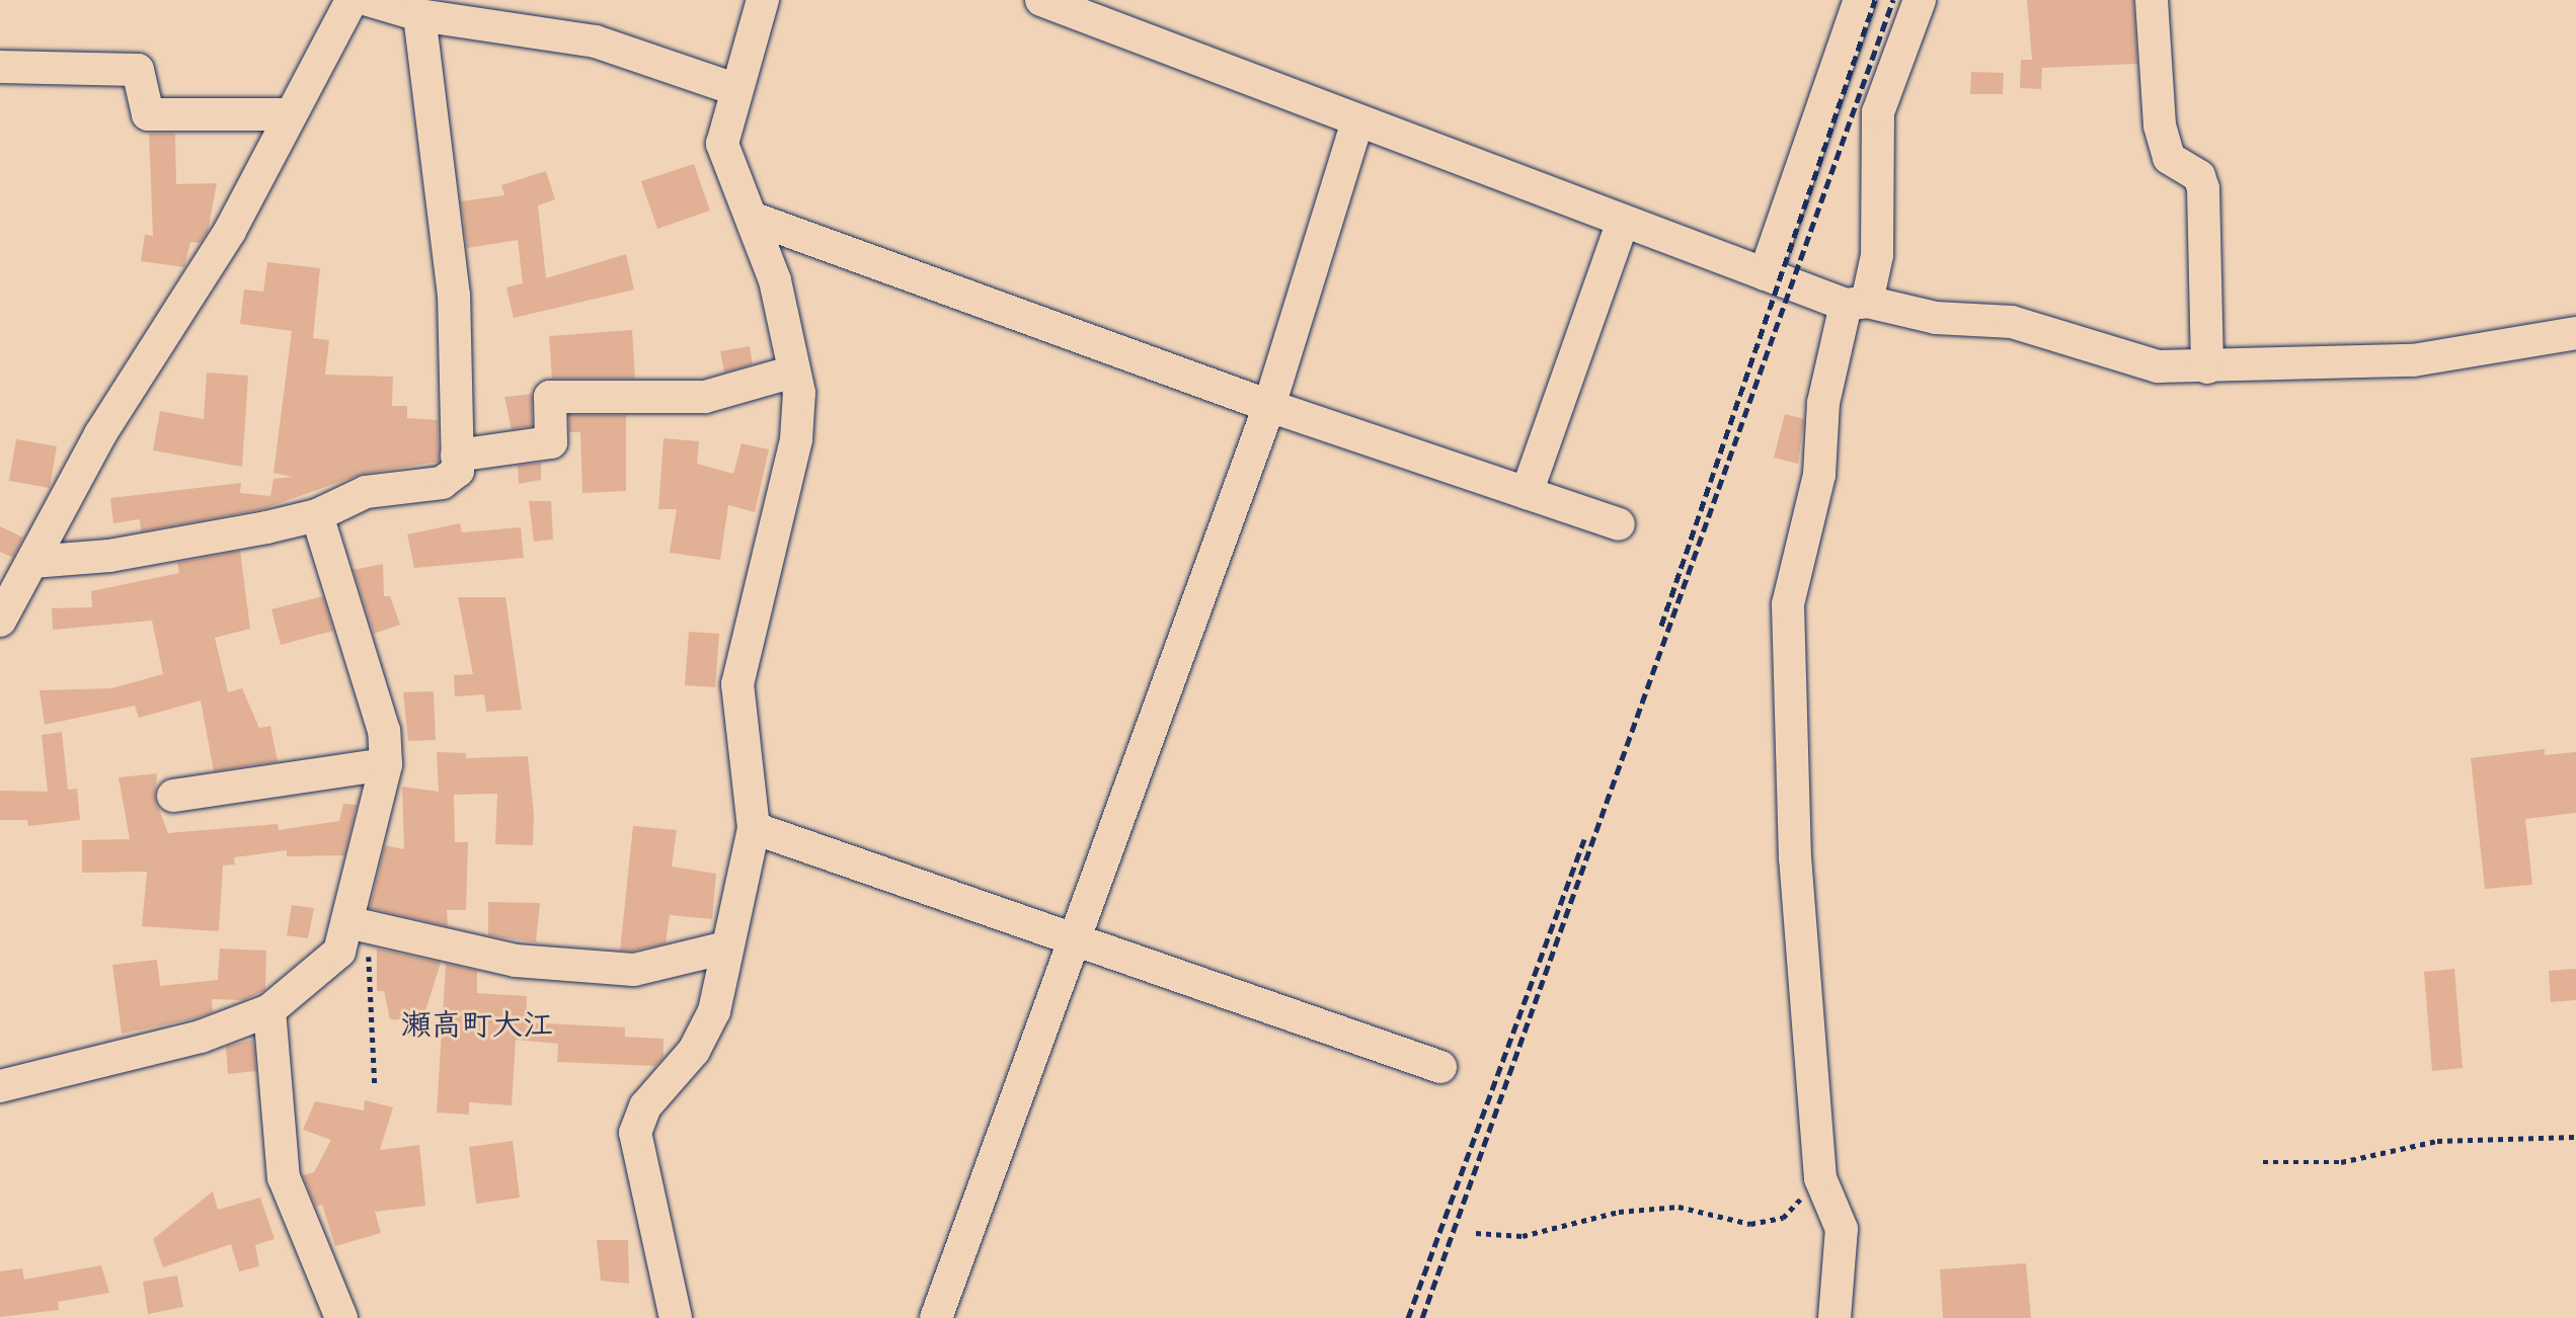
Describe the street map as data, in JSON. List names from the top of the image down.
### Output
{
  "districts": ["瀬高町大江"]
}
